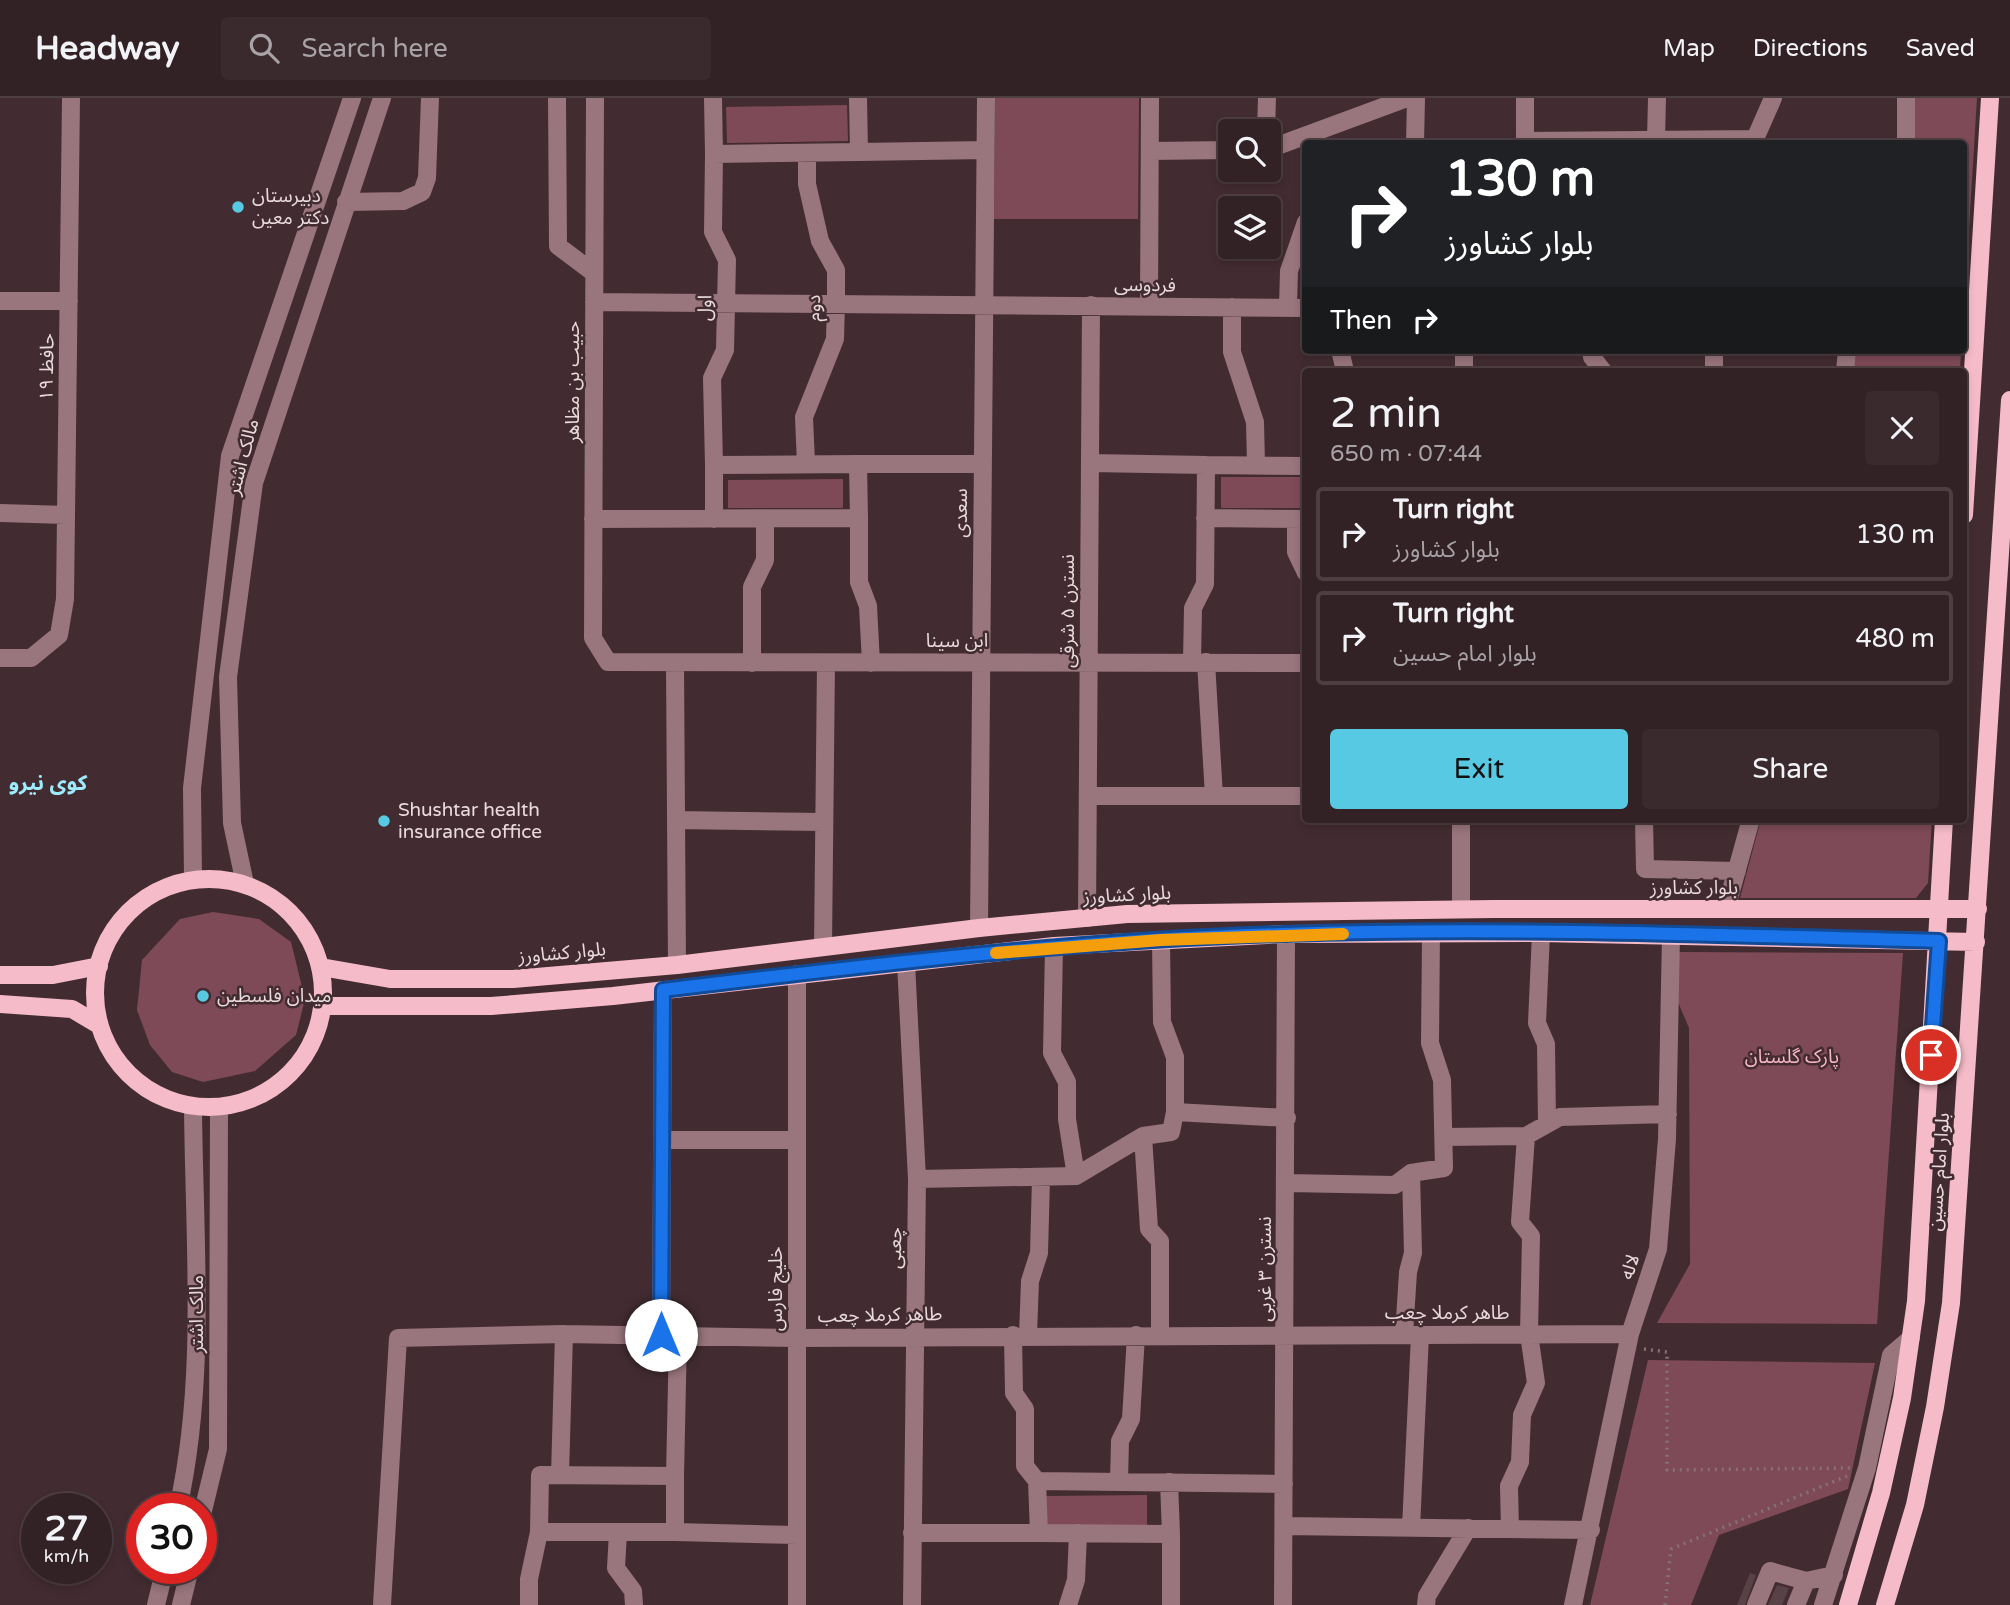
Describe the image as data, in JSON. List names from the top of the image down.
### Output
{
  "streets": {
    "main road": ["بلوار کشاورز", "بلوار امام حسین"],
    "street": [
      "فردوسی",
      "اول",
      "دوم",
      "حافظ ۱۹",
      "حبیب بن مظاهر",
      "مالک اشتر",
      "سعدی",
      "نسترن ۵ شرقی",
      "ابن سینا",
      "چعبی",
      "لاله",
      "نسترن ۳ غربی",
      "خلیج فارس",
      "طاهر کرملا چعب"
    ]
  },
  "crossings": [
    ["فردوسی", "اول"],
    ["فردوسی", "دوم"],
    ["فردوسی", "حبیب بن مظاهر"],
    ["فردوسی", "سعدی"],
    ["فردوسی", "نسترن ۵ شرقی"],
    ["حبیب بن مظاهر", "ابن سینا"],
    ["مالک اشتر", "بلوار کشاورز"],
    ["سعدی", "ابن سینا"],
    ["سعدی", "بلوار کشاورز"],
    ["نسترن ۵ شرقی", "ابن سینا"],
    ["نسترن ۵ شرقی", "بلوار کشاورز"],
    ["بلوار کشاورز", "بلوار امام حسین"],
    ["چعبی", "طاهر کرملا چعب"],
    ["لاله", "طاهر کرملا چعب"],
    ["نسترن ۳ غربی", "طاهر کرملا چعب"],
    ["خلیج فارس", "طاهر کرملا چعب"]
  ],
  "districts": ["کوی نیرو"],
  "parks": ["پارک گلستان"],
  "places": ["دبیرستان دکتر معین", "Shushtar health insurance office", "میدان فلسطین"],
  "page": {
    "header": "Headway",
    "search": "Search here",
    "nav": ["Map", "Directions", "Saved"],
    "turn": ["130 m", "بلوار کشاورز"],
    "then": "Then",
    "heading": ["2 min", "650 m · 07:44"],
    "list": [
      {
        "name": "Turn right",
        "note": "بلوار کشاورز",
        "value": "130 m"
      },
      {
        "name": "Turn right",
        "note": "بلوار امام حسین",
        "value": "480 m"
      }
    ],
    "buttons": ["Exit", "Share"],
    "speed": "27 km/h",
    "limit": "30"
  }
}
